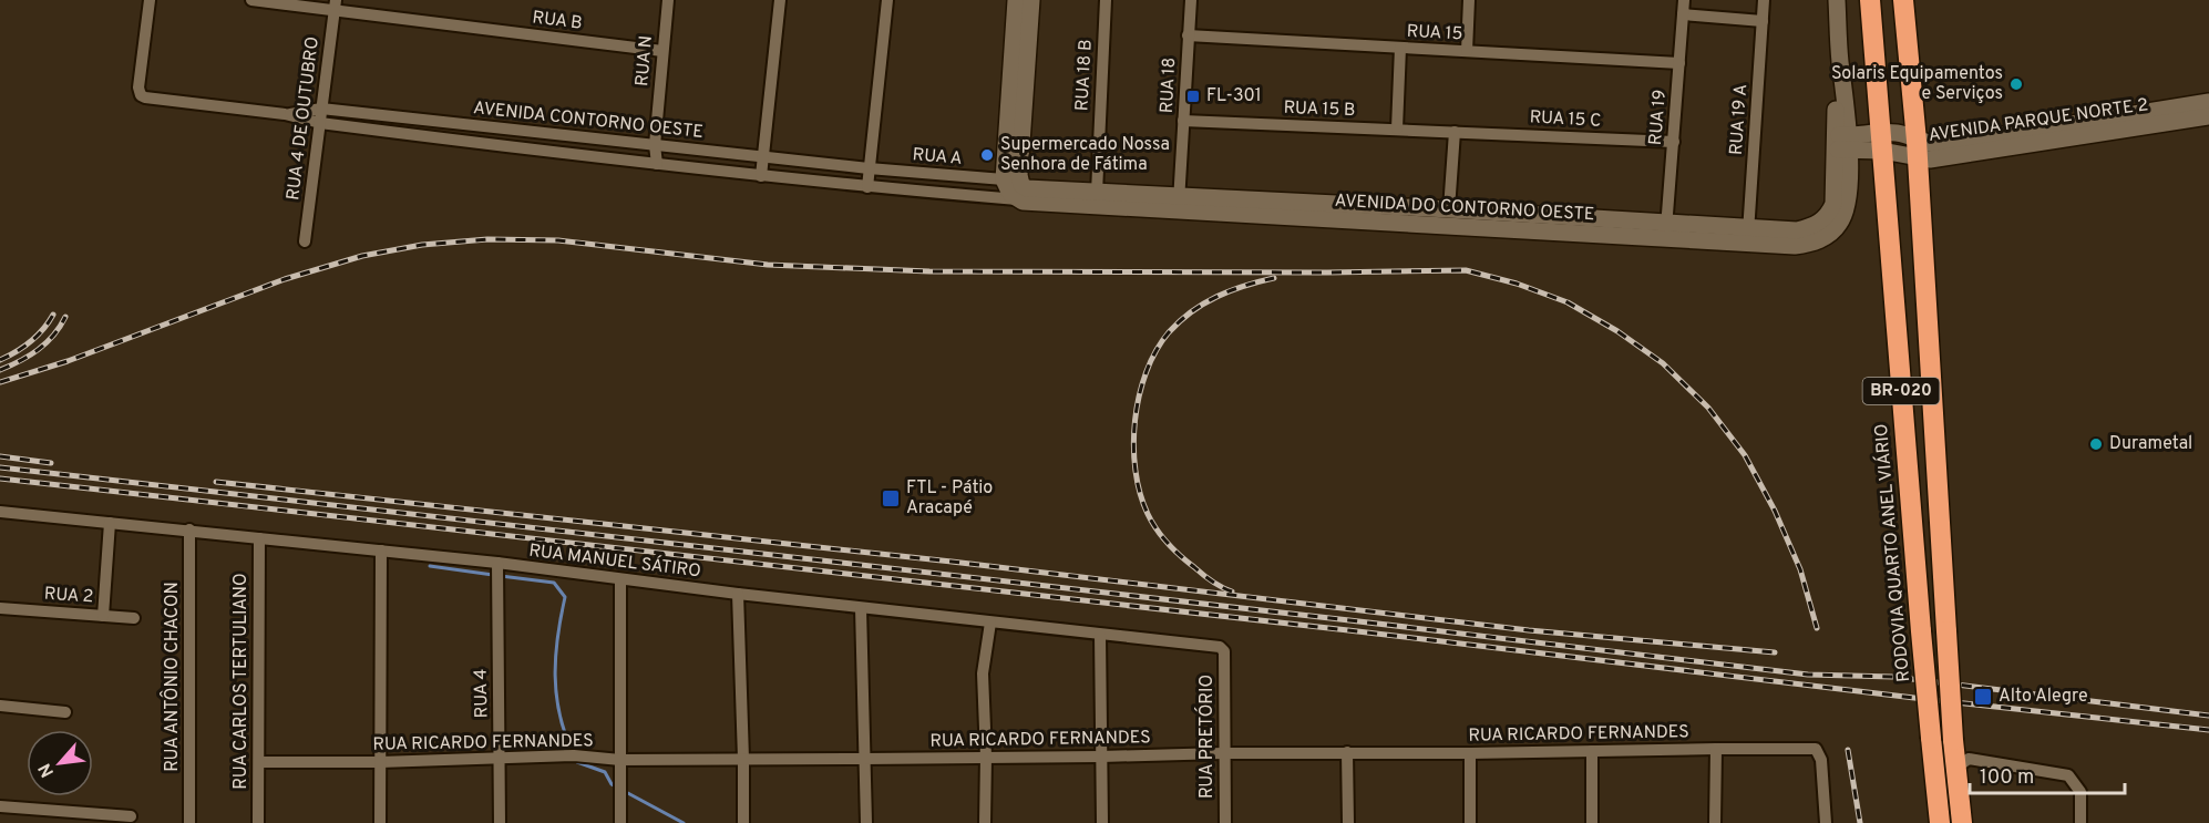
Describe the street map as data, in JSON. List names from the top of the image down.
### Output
{
  "streets": {
    "highway": ["BR-020", "RODOVIA QUARTO ANEL VIÁRIO"],
    "street": [
      "RUA B",
      "RUA 15",
      "RUA N",
      "RUA 18 B",
      "RUA 18",
      "RUA 15 B",
      "RUA 19",
      "RUA 4 DE OUTUBRO",
      "RUA 15 C",
      "RUA 19 A",
      "AVENIDA CONTORNO OESTE",
      "AVENIDA PARQUE NORTE 2",
      "RUA A",
      "AVENIDA DO CONTORNO OESTE",
      "RUA MANUEL SÁTIRO",
      "RUA 2",
      "RUA ANTÔNIO CHACON",
      "RUA CARLOS TERTULIANO",
      "RUA 4",
      "RUA RICARDO FERNANDES",
      "RUA PRETÓRIO"
    ]
  },
  "crossings": [
    ["RUA B", "RUA N"],
    ["RUA B", "RUA 4 DE OUTUBRO"],
    ["RUA 15", "RUA 18"],
    ["RUA 15", "RUA 19"],
    ["RUA N", "AVENIDA CONTORNO OESTE"],
    ["RUA 18 B", "AVENIDA DO CONTORNO OESTE"],
    ["RUA 18", "RUA 15 B"],
    ["RUA 18", "AVENIDA DO CONTORNO OESTE"],
    ["RUA 15 B", "RUA 15 C"],
    ["RUA 19", "RUA 15 C"],
    ["RUA 19", "AVENIDA DO CONTORNO OESTE"],
    ["RUA 4 DE OUTUBRO", "AVENIDA CONTORNO OESTE"],
    ["RUA 19 A", "AVENIDA DO CONTORNO OESTE"],
    ["AVENIDA CONTORNO OESTE", "RUA A"],
    ["AVENIDA CONTORNO OESTE", "AVENIDA DO CONTORNO OESTE"],
    ["AVENIDA PARQUE NORTE 2", "AVENIDA DO CONTORNO OESTE"],
    ["AVENIDA PARQUE NORTE 2", "BR-020"],
    ["AVENIDA PARQUE NORTE 2", "RODOVIA QUARTO ANEL VIÁRIO"],
    ["RUA A", "AVENIDA DO CONTORNO OESTE"],
    ["RUA MANUEL SÁTIRO", "RUA ANTÔNIO CHACON"],
    ["RUA MANUEL SÁTIRO", "RUA CARLOS TERTULIANO"],
    ["RUA MANUEL SÁTIRO", "RUA 4"],
    ["RUA MANUEL SÁTIRO", "RUA PRETÓRIO"],
    ["RUA CARLOS TERTULIANO", "RUA RICARDO FERNANDES"],
    ["RUA 4", "RUA RICARDO FERNANDES"],
    ["RUA RICARDO FERNANDES", "RUA PRETÓRIO"]
  ],
  "places": {
    "other": ["Solaris Equipamentos e Serviços", "Supermercado Nossa Senhora de Fátima", "Durametal"],
    "transit": ["FL-301", "FTL - Pátio Aracapé", "Alto Alegre"]
  },
  "scale_bar": "100 m",
  "north": "bottom left"
}
